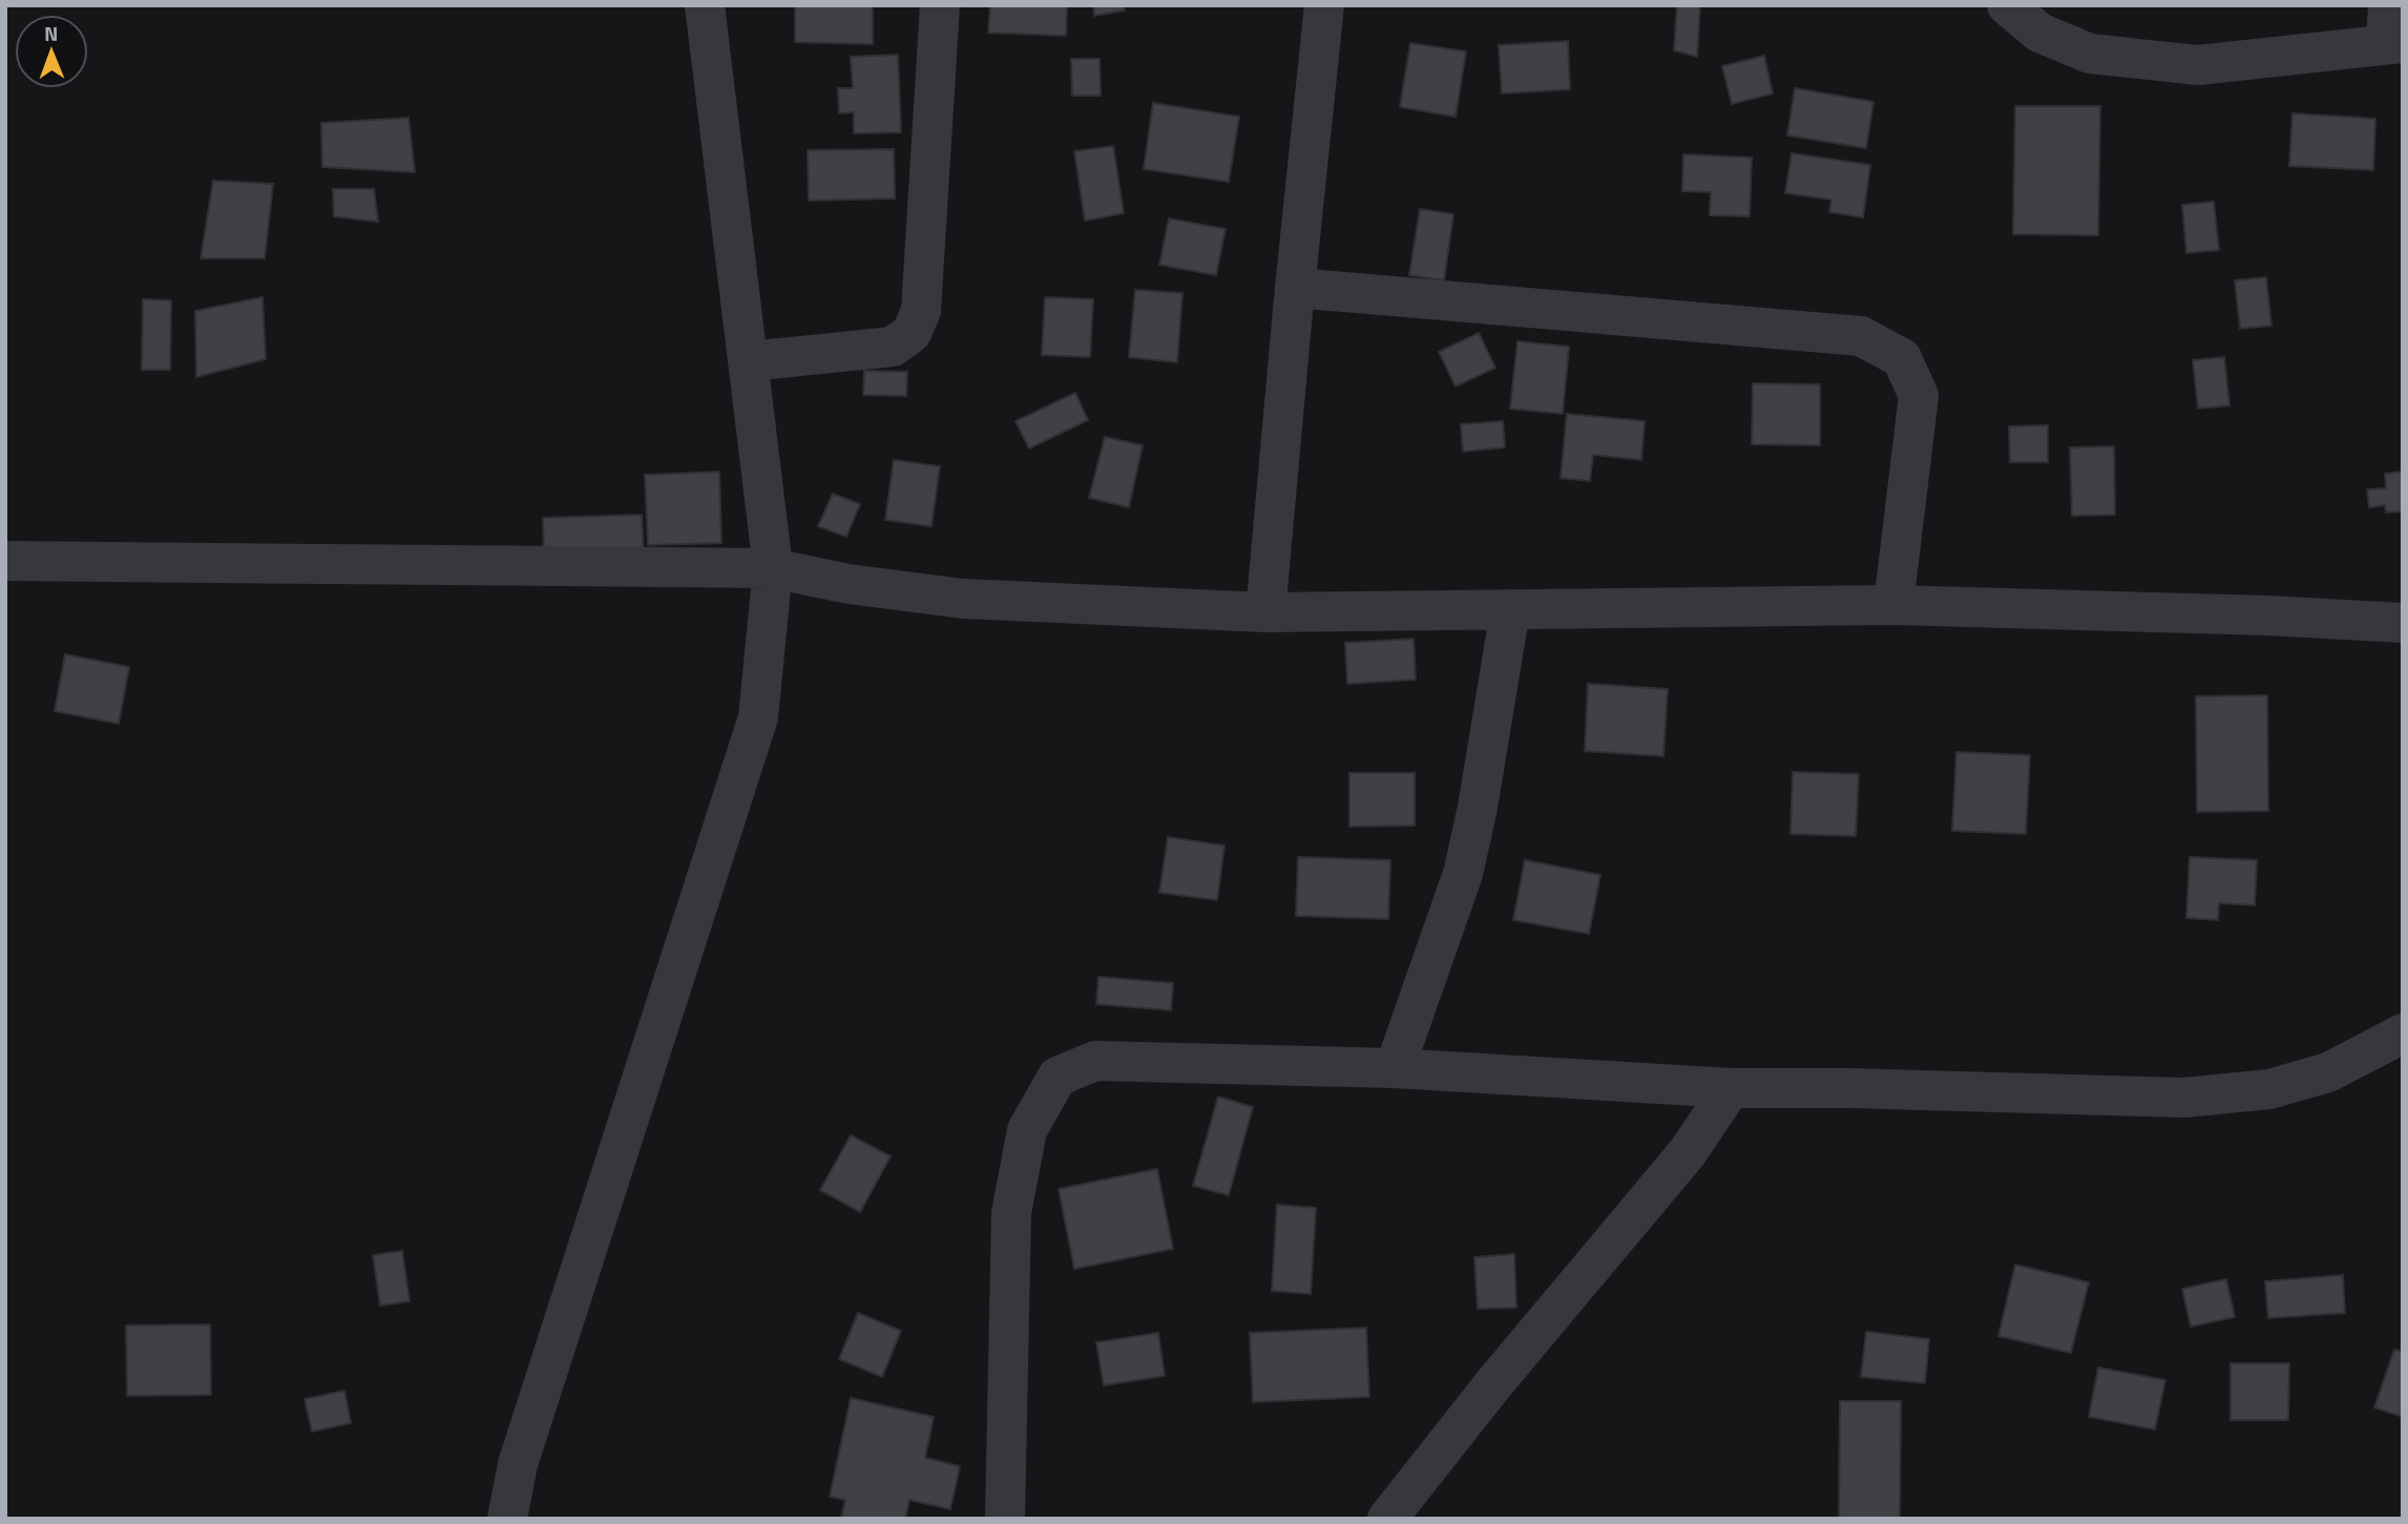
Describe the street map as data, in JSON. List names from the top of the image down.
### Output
{
  "north": "top"
}
